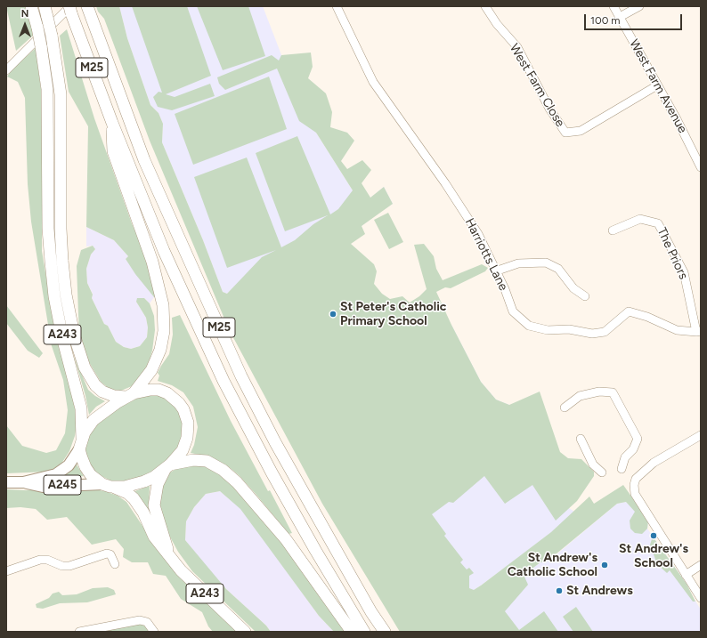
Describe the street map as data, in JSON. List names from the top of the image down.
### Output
{
  "streets": {
    "highway": ["M25", "A243"],
    "main road": ["A245"],
    "street": [
      "West Farm Close",
      "West Farm Avenue",
      "The Priors",
      "Harriotts Lane"
    ]
  },
  "crossings": [
    ["M25", "A243"],
    ["M25", "A245"],
    ["West Farm Close", "West Farm Avenue"],
    ["The Priors", "Harriotts Lane"],
    ["A243", "A245"]
  ],
  "places": [
    "St Peter's Catholic Primary School",
    "St Andrew's School",
    "St Andrew's Catholic School",
    "St Andrews"
  ],
  "scale_bar": "100 m",
  "north": "top"
}
